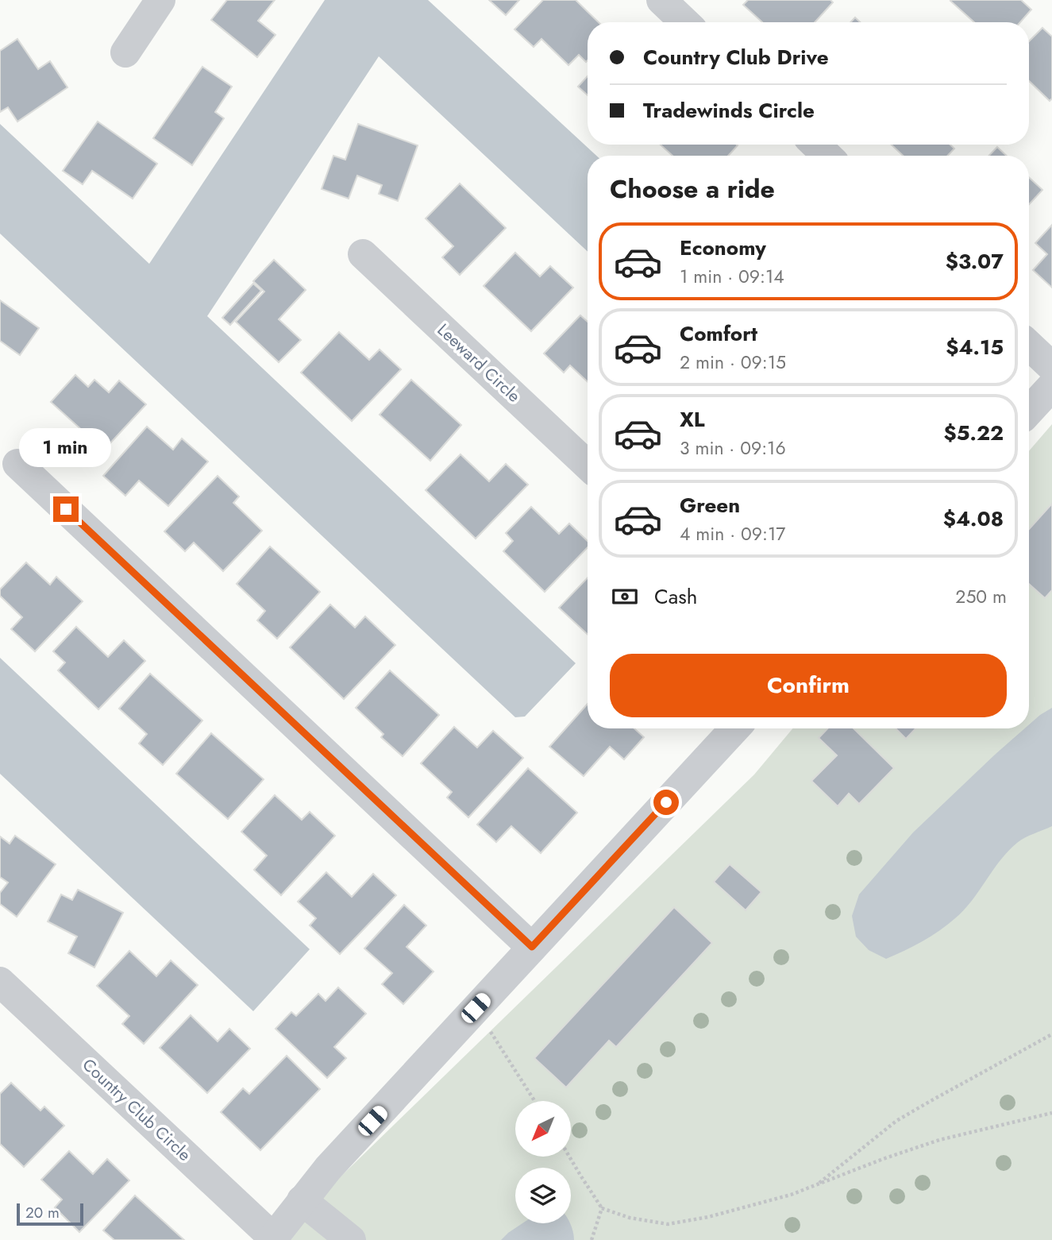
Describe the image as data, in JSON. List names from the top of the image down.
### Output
{
  "streets": {
    "street": ["Leeward Circle", "Country Club Circle"]
  },
  "scale_bar": "20 m",
  "north": "bottom left",
  "page": {
    "banner": ["Country Club Drive", "Tradewinds Circle"],
    "heading": "Choose a ride",
    "list": [
      {
        "name": "Economy",
        "note": "1 min · 09:14",
        "value": "$3.07"
      },
      {
        "name": "Comfort",
        "note": "2 min · 09:15",
        "value": "$4.15"
      },
      {
        "name": "XL",
        "note": "3 min · 09:16",
        "value": "$5.22"
      },
      {
        "name": "Green",
        "note": "4 min · 09:17",
        "value": "$4.08"
      }
    ],
    "bubble": "1 min",
    "pay": ["Cash", "250 m"],
    "buttons": "Confirm",
    "scale": "20 m"
  }
}
